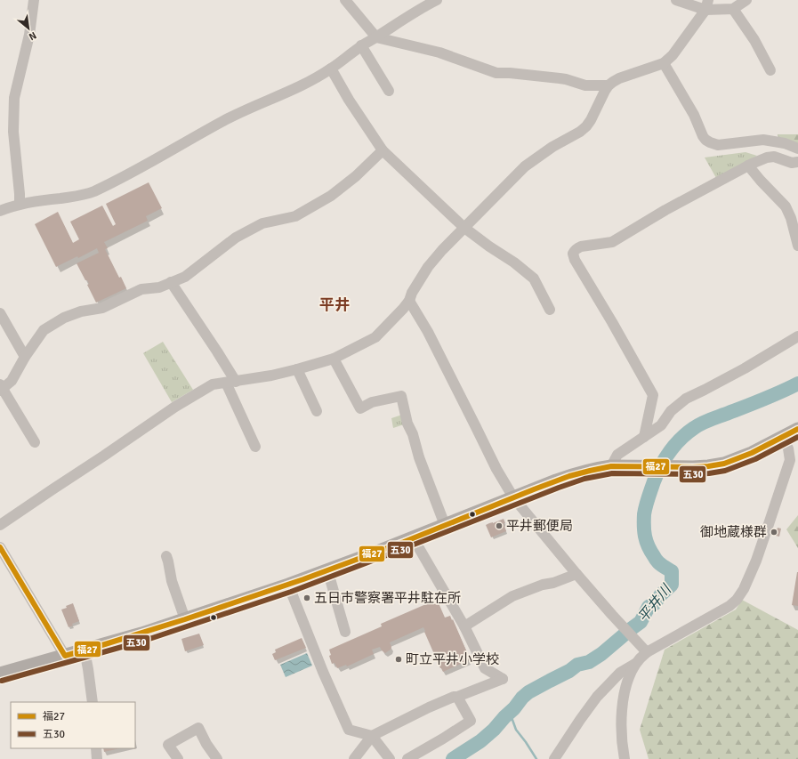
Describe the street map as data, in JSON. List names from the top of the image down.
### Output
{
  "districts": ["平井"],
  "water": ["平井川"],
  "places": [
    "平井郵便局",
    "御地蔵様群",
    "五日市警察署平井駐在所",
    "町立平井小学校"
  ],
  "lines": ["transit line 福27", "transit line 五30"],
  "legend": ["福27", "五30"],
  "north": "bottom right"
}
